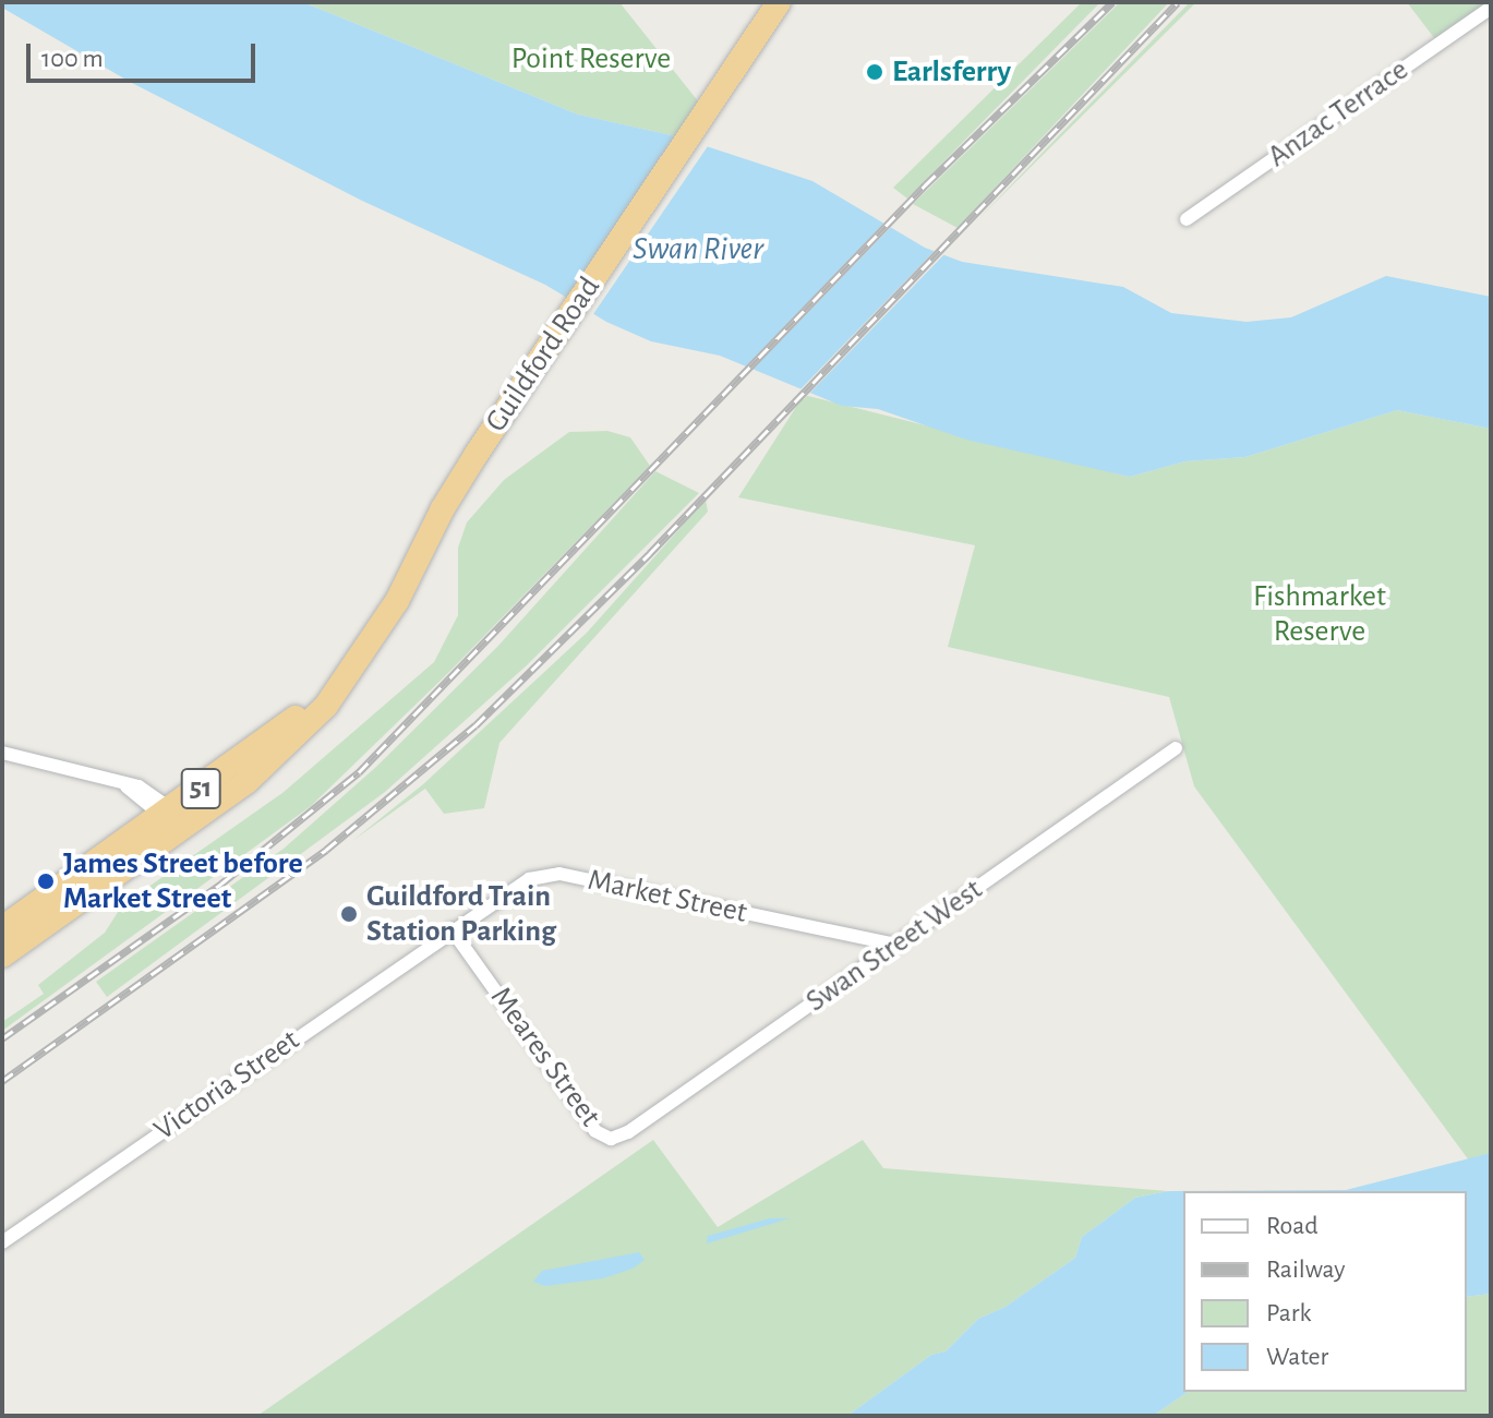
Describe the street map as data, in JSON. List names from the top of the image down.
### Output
{
  "streets": {
    "highway": ["Guildford Road", "51"],
    "street": [
      "Anzac Terrace",
      "Market Street",
      "Swan Street West",
      "Meares Street",
      "Victoria Street"
    ]
  },
  "crossings": [
    ["Guildford Road", "51"],
    ["Market Street", "Swan Street West"],
    ["Market Street", "Meares Street"],
    ["Market Street", "Victoria Street"],
    ["Swan Street West", "Meares Street"],
    ["Meares Street", "Victoria Street"]
  ],
  "water": ["Swan River"],
  "parks": ["Point Reserve", "Fishmarket Reserve"],
  "places": ["Earlsferry", "James Street before Market Street", "Guildford Train Station Parking"],
  "legend": [
    "Road",
    "Railway",
    "Park",
    "Water"
  ],
  "scale_bar": "100 m"
}
